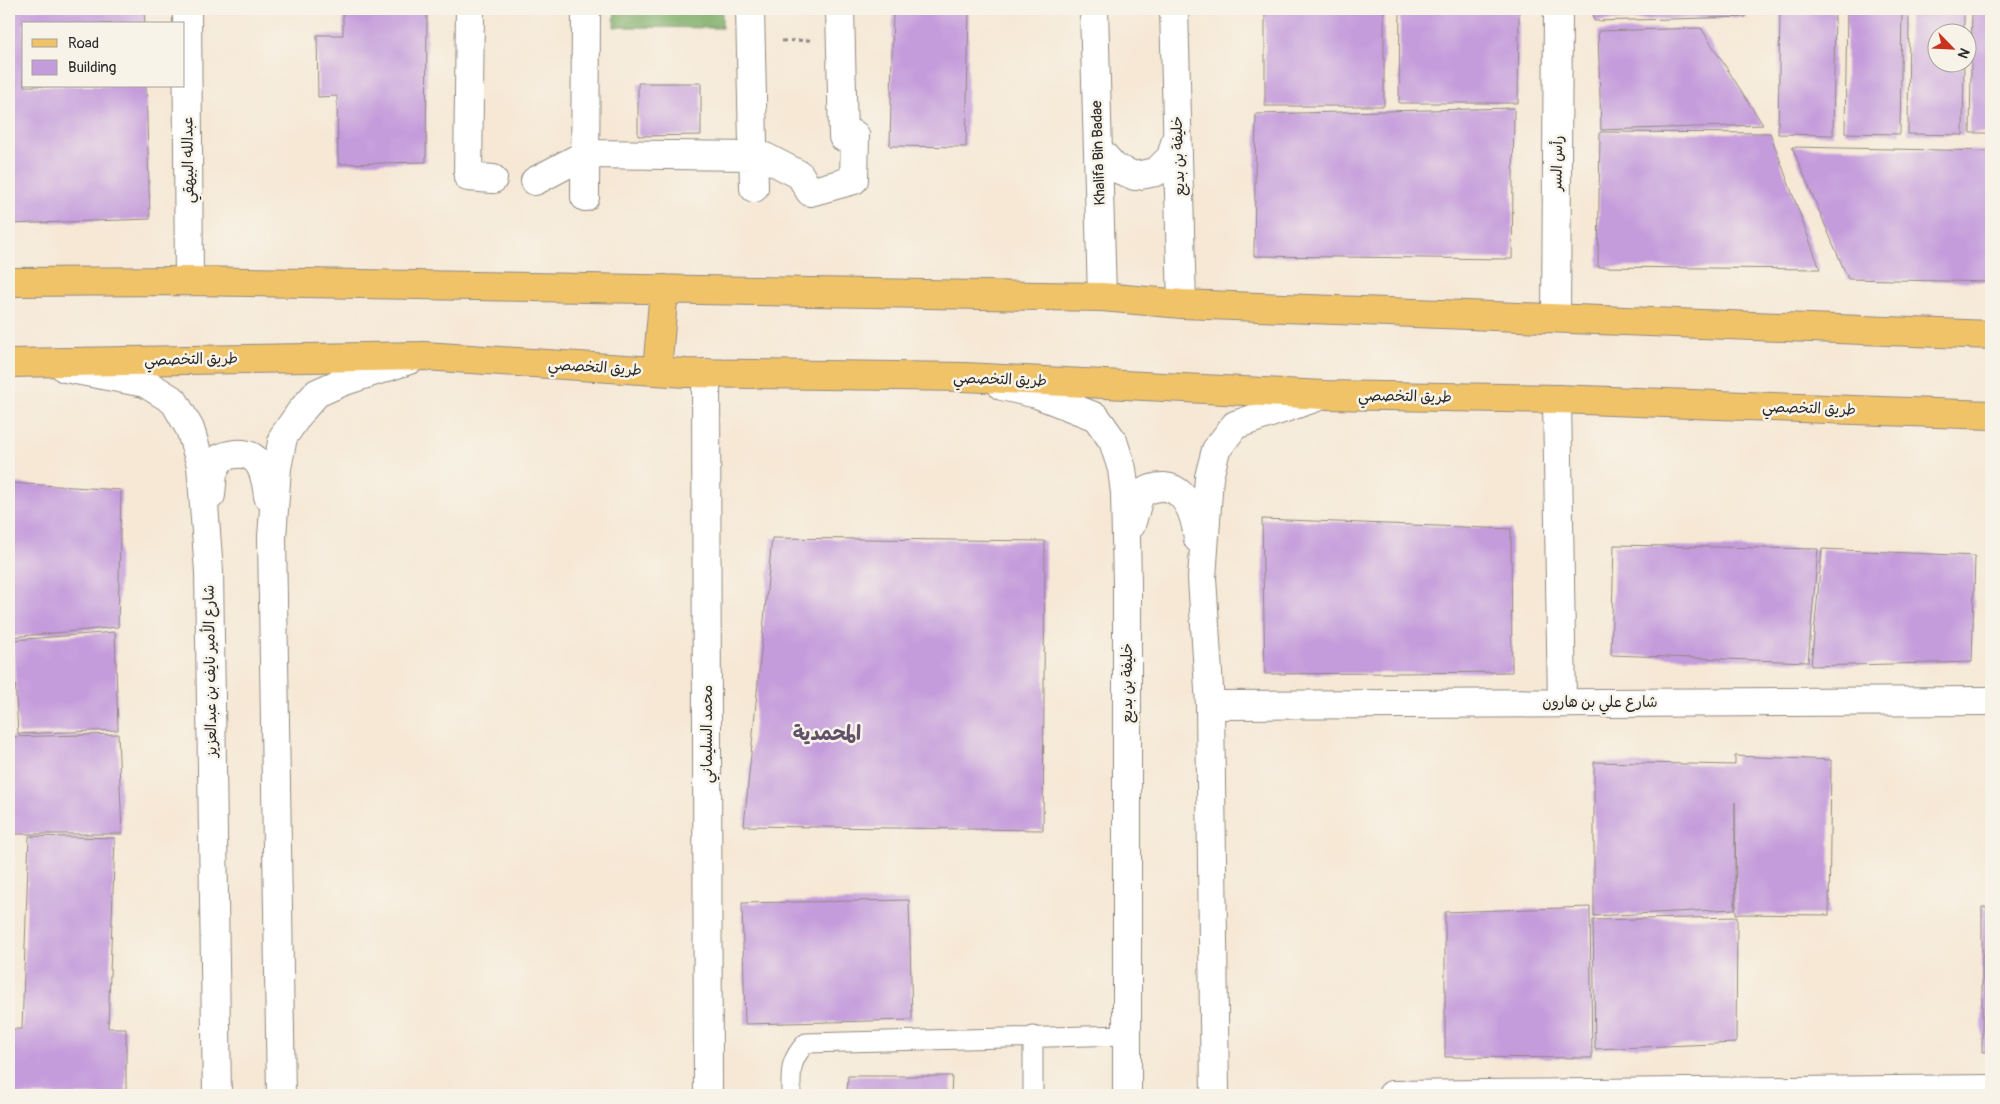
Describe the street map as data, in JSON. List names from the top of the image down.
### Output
{
  "streets": {
    "main road": ["طريق التخصصي"],
    "street": [
      "Khalifa Bin Badae",
      "خليفة بن بديع",
      "عبدالله البيهقي",
      "رأس السر",
      "شارع الأمير نايف بن عبدالعزيز",
      "شارع علي بن هارون",
      "محمد السليماني"
    ]
  },
  "crossings": [
    ["خليفة بن بديع", "طريق التخصصي"],
    ["طريق التخصصي", "شارع الأمير نايف بن عبدالعزيز"],
    ["طريق التخصصي", "محمد السليماني"]
  ],
  "districts": ["المحمدية"],
  "legend": ["Road", "Building"],
  "north": "bottom right"
}
